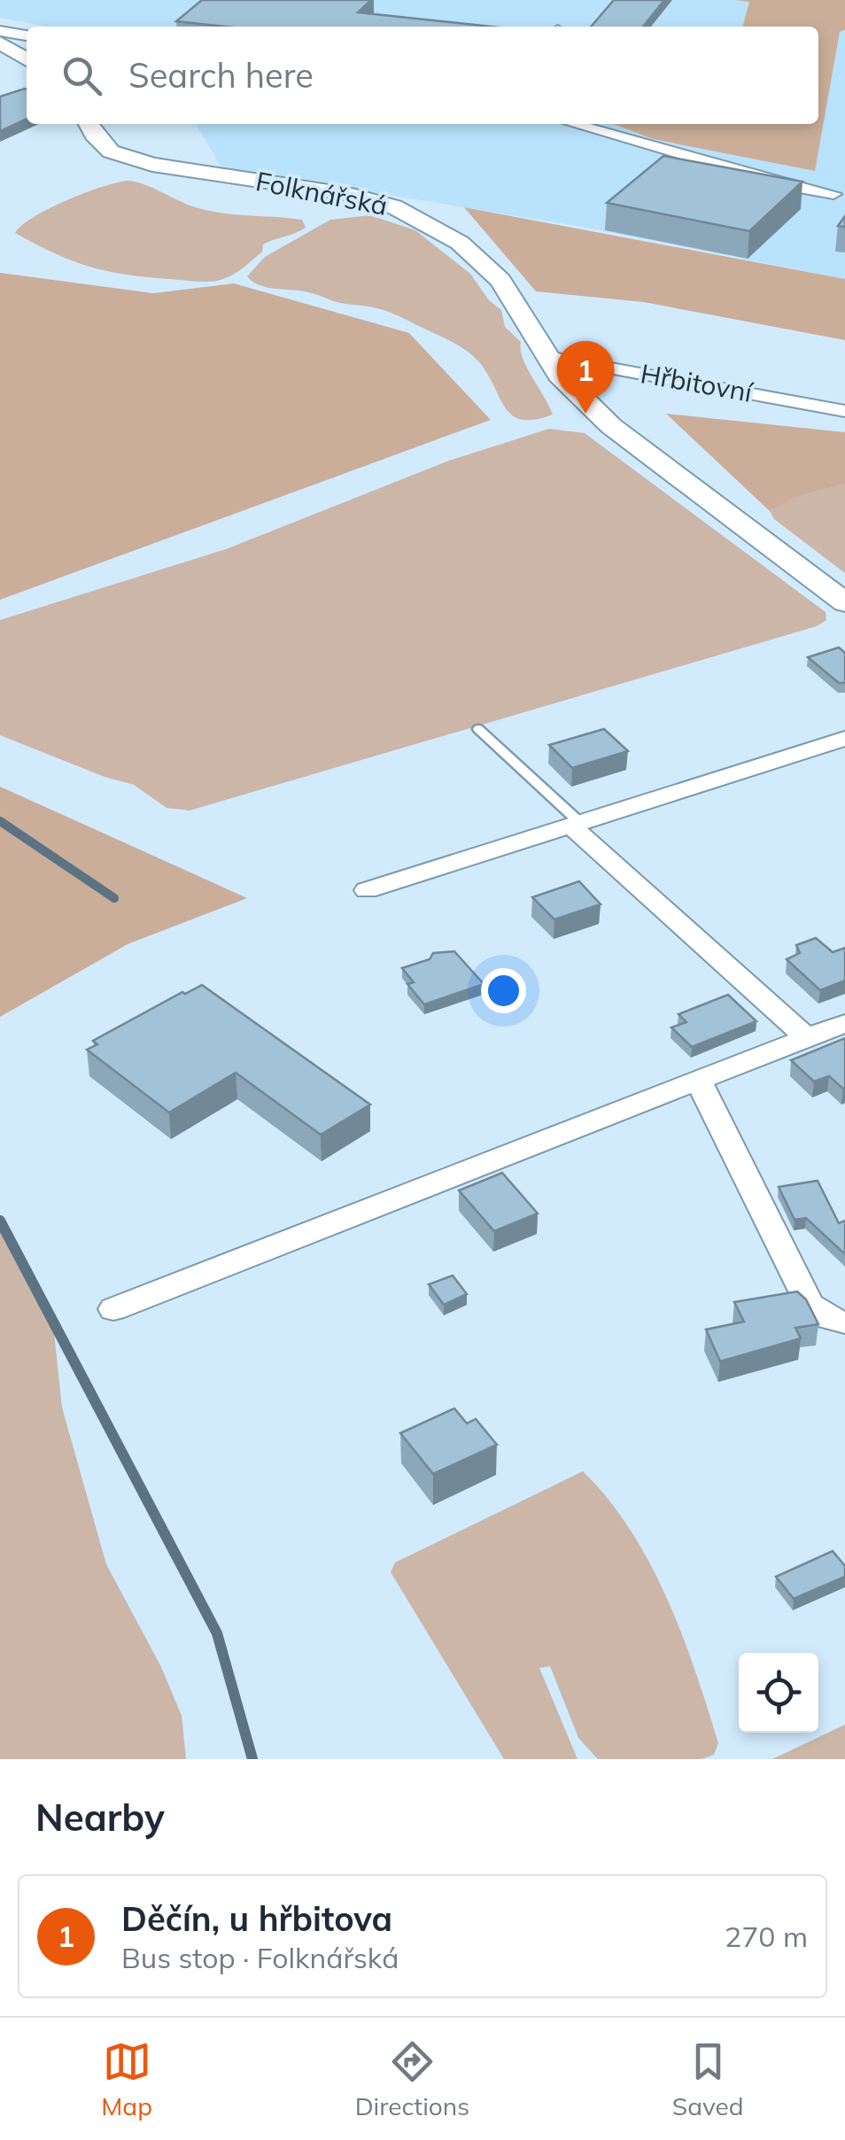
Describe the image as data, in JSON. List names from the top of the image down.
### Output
{
  "streets": {
    "street": ["Folknářská", "Hřbitovní"]
  },
  "crossings": [
    ["Folknářská", "Hřbitovní"]
  ],
  "page": {
    "search": "Search here",
    "pins": "1",
    "heading": "Nearby",
    "list": [
      {
        "mark": "1",
        "name": "Děčín, u hřbitova",
        "note": "Bus stop · Folknářská",
        "value": "270 m"
      }
    ],
    "nav": ["Map", "Directions", "Saved"]
  }
}
